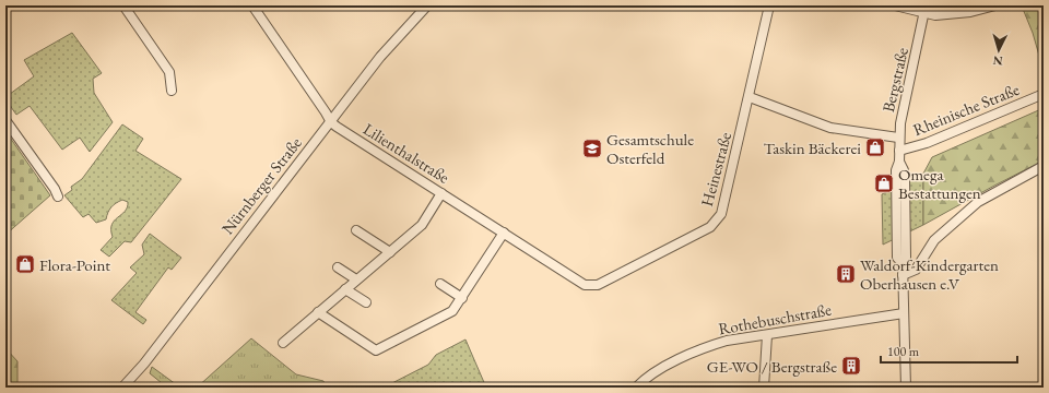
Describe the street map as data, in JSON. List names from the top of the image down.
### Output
{
  "streets": {
    "street": [
      "Bergstraße",
      "Rheinische Straße",
      "Lilienthalstraße",
      "Heinestraße",
      "Nürnberger Straße",
      "Rothebuschstraße"
    ]
  },
  "crossings": [
    ["Bergstraße", "Rheinische Straße"],
    ["Bergstraße", "Rothebuschstraße"],
    ["Lilienthalstraße", "Heinestraße"],
    ["Lilienthalstraße", "Nürnberger Straße"]
  ],
  "places": {
    "shop": ["Taskin Bäckerei", "Omega Bestattungen", "Flora-Point"],
    "school or university": ["Gesamtschule Osterfeld"],
    "building": ["Waldorf-Kindergarten Oberhausen e.V", "GE-WO / Bergstraße"]
  },
  "scale_bar": "100 m",
  "north": "bottom"
}
